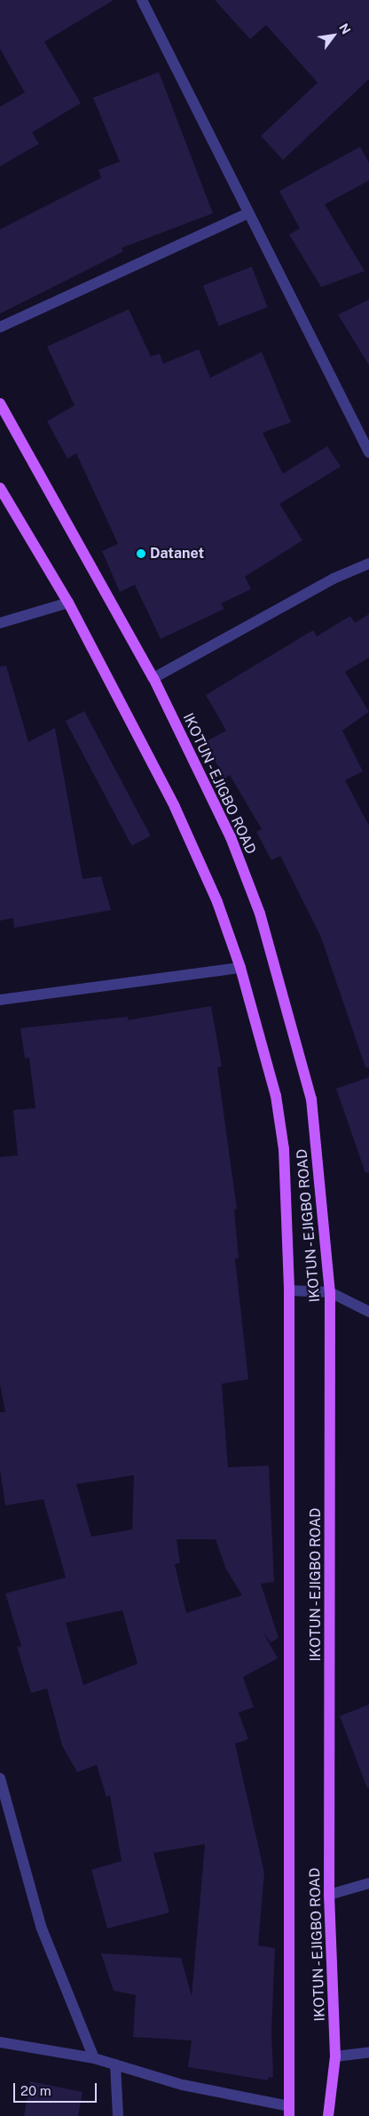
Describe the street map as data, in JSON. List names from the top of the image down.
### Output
{
  "streets": {
    "main road": ["IKOTUN - EJIGBO ROAD"]
  },
  "places": ["Datanet"],
  "scale_bar": "20 m",
  "north": "top right"
}
